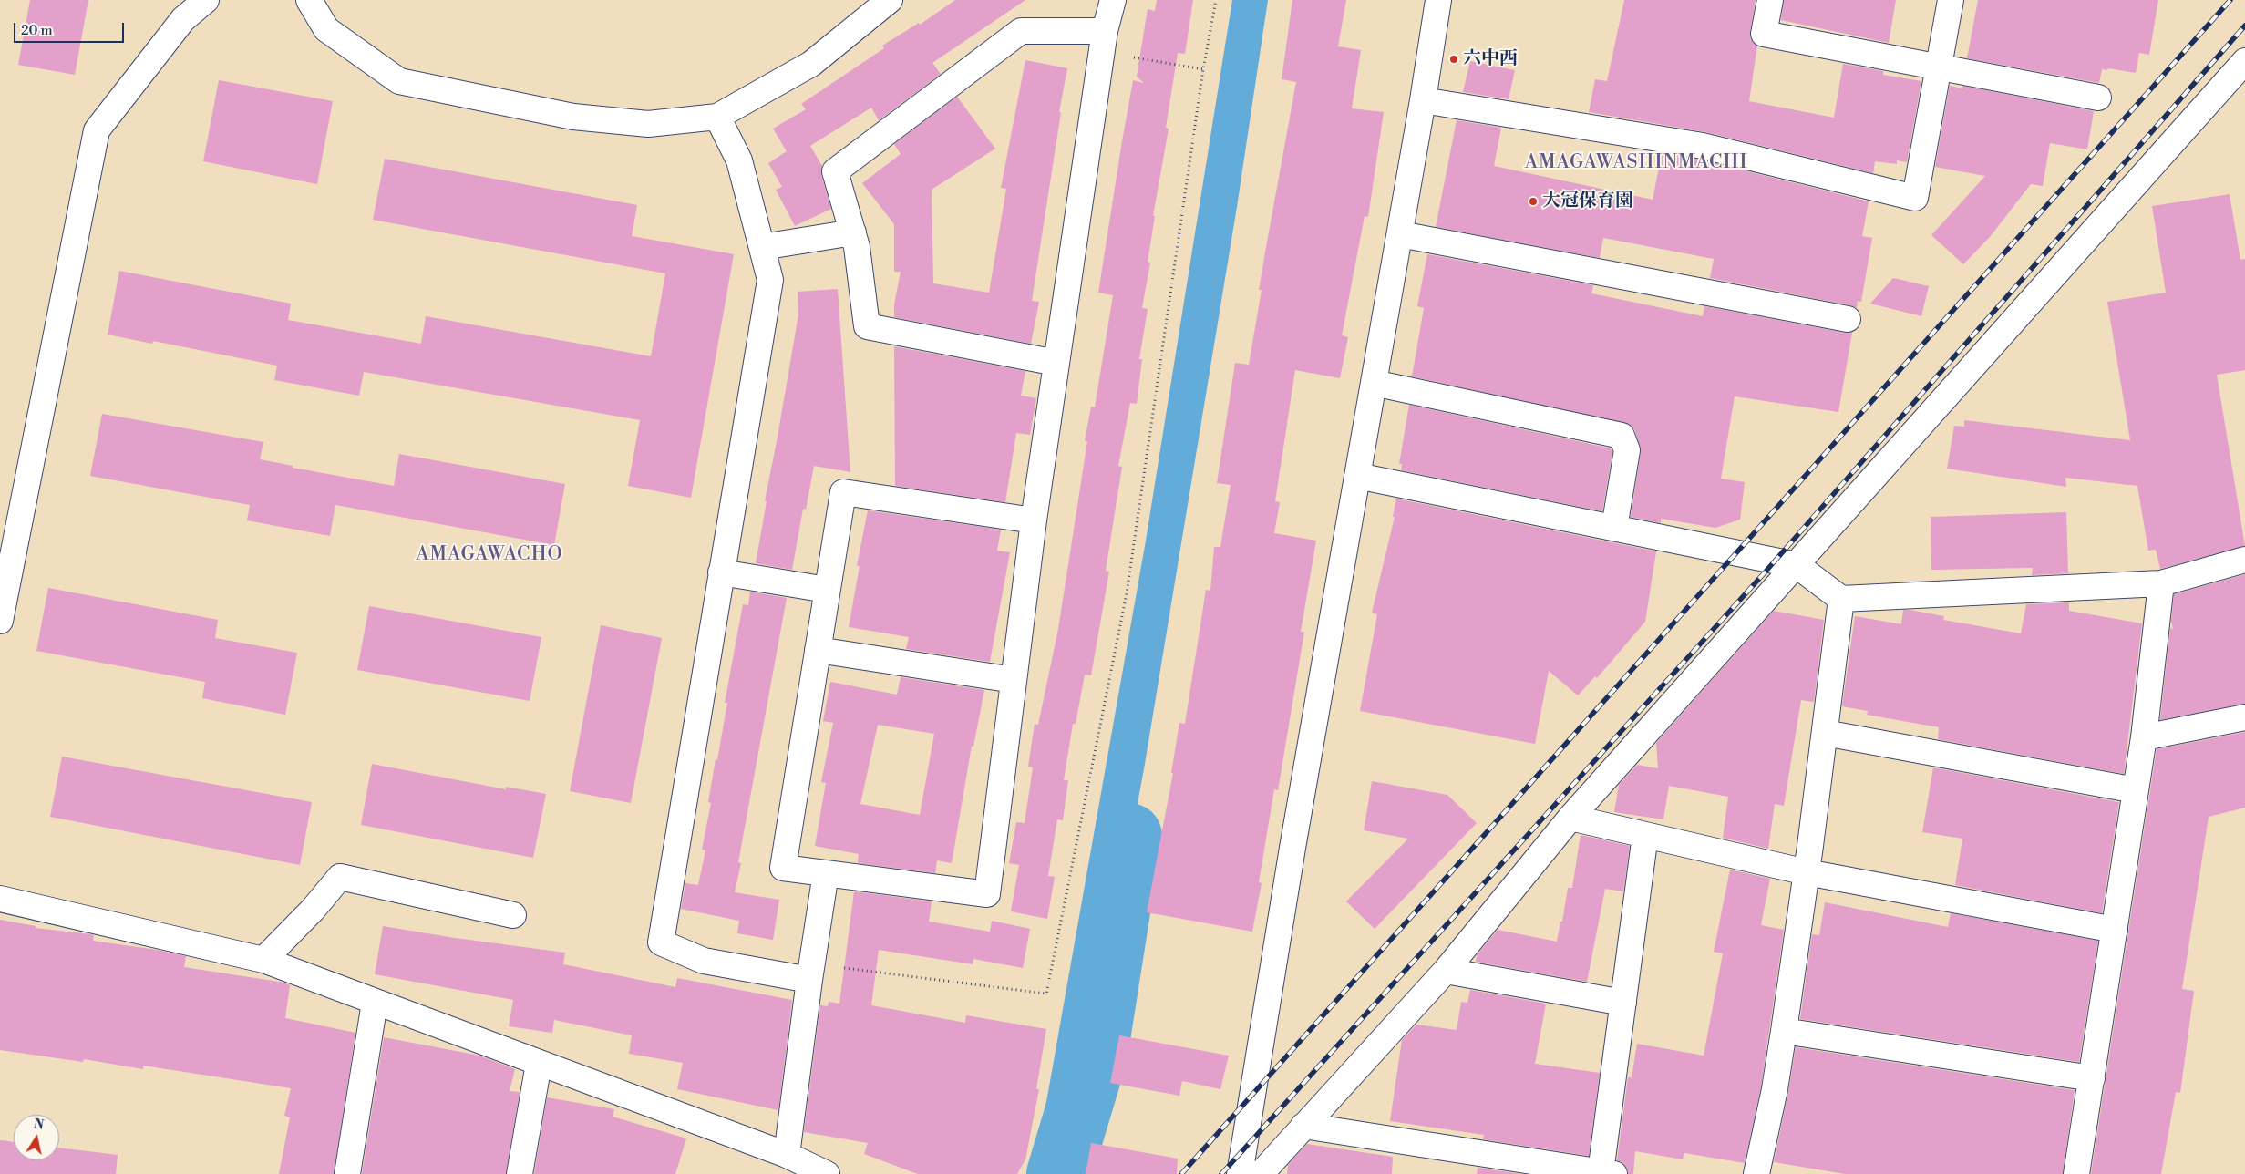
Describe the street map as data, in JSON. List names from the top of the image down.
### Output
{
  "districts": ["AMAGAWASHINMACHI", "AMAGAWACHO"],
  "places": ["六中西", "大冠保育園"],
  "scale_bar": "20 m",
  "north": "top"
}
